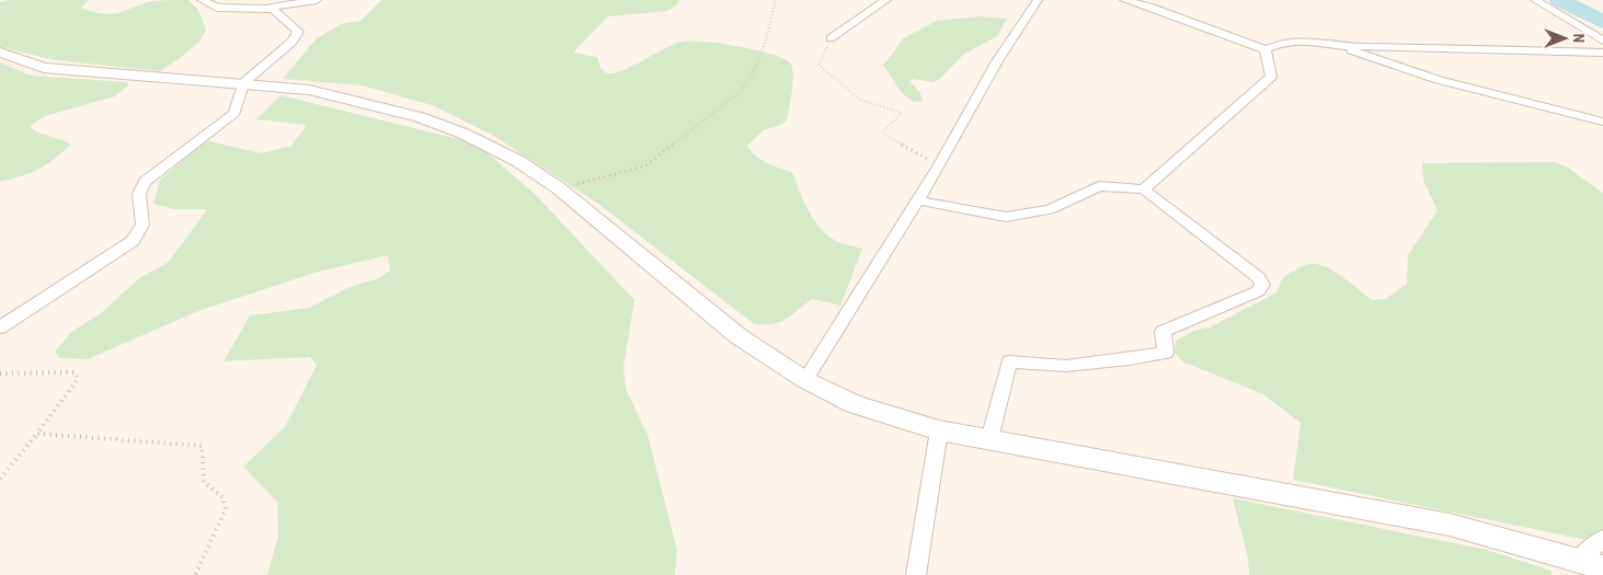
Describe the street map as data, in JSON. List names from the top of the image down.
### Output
{
  "north": "right"
}
